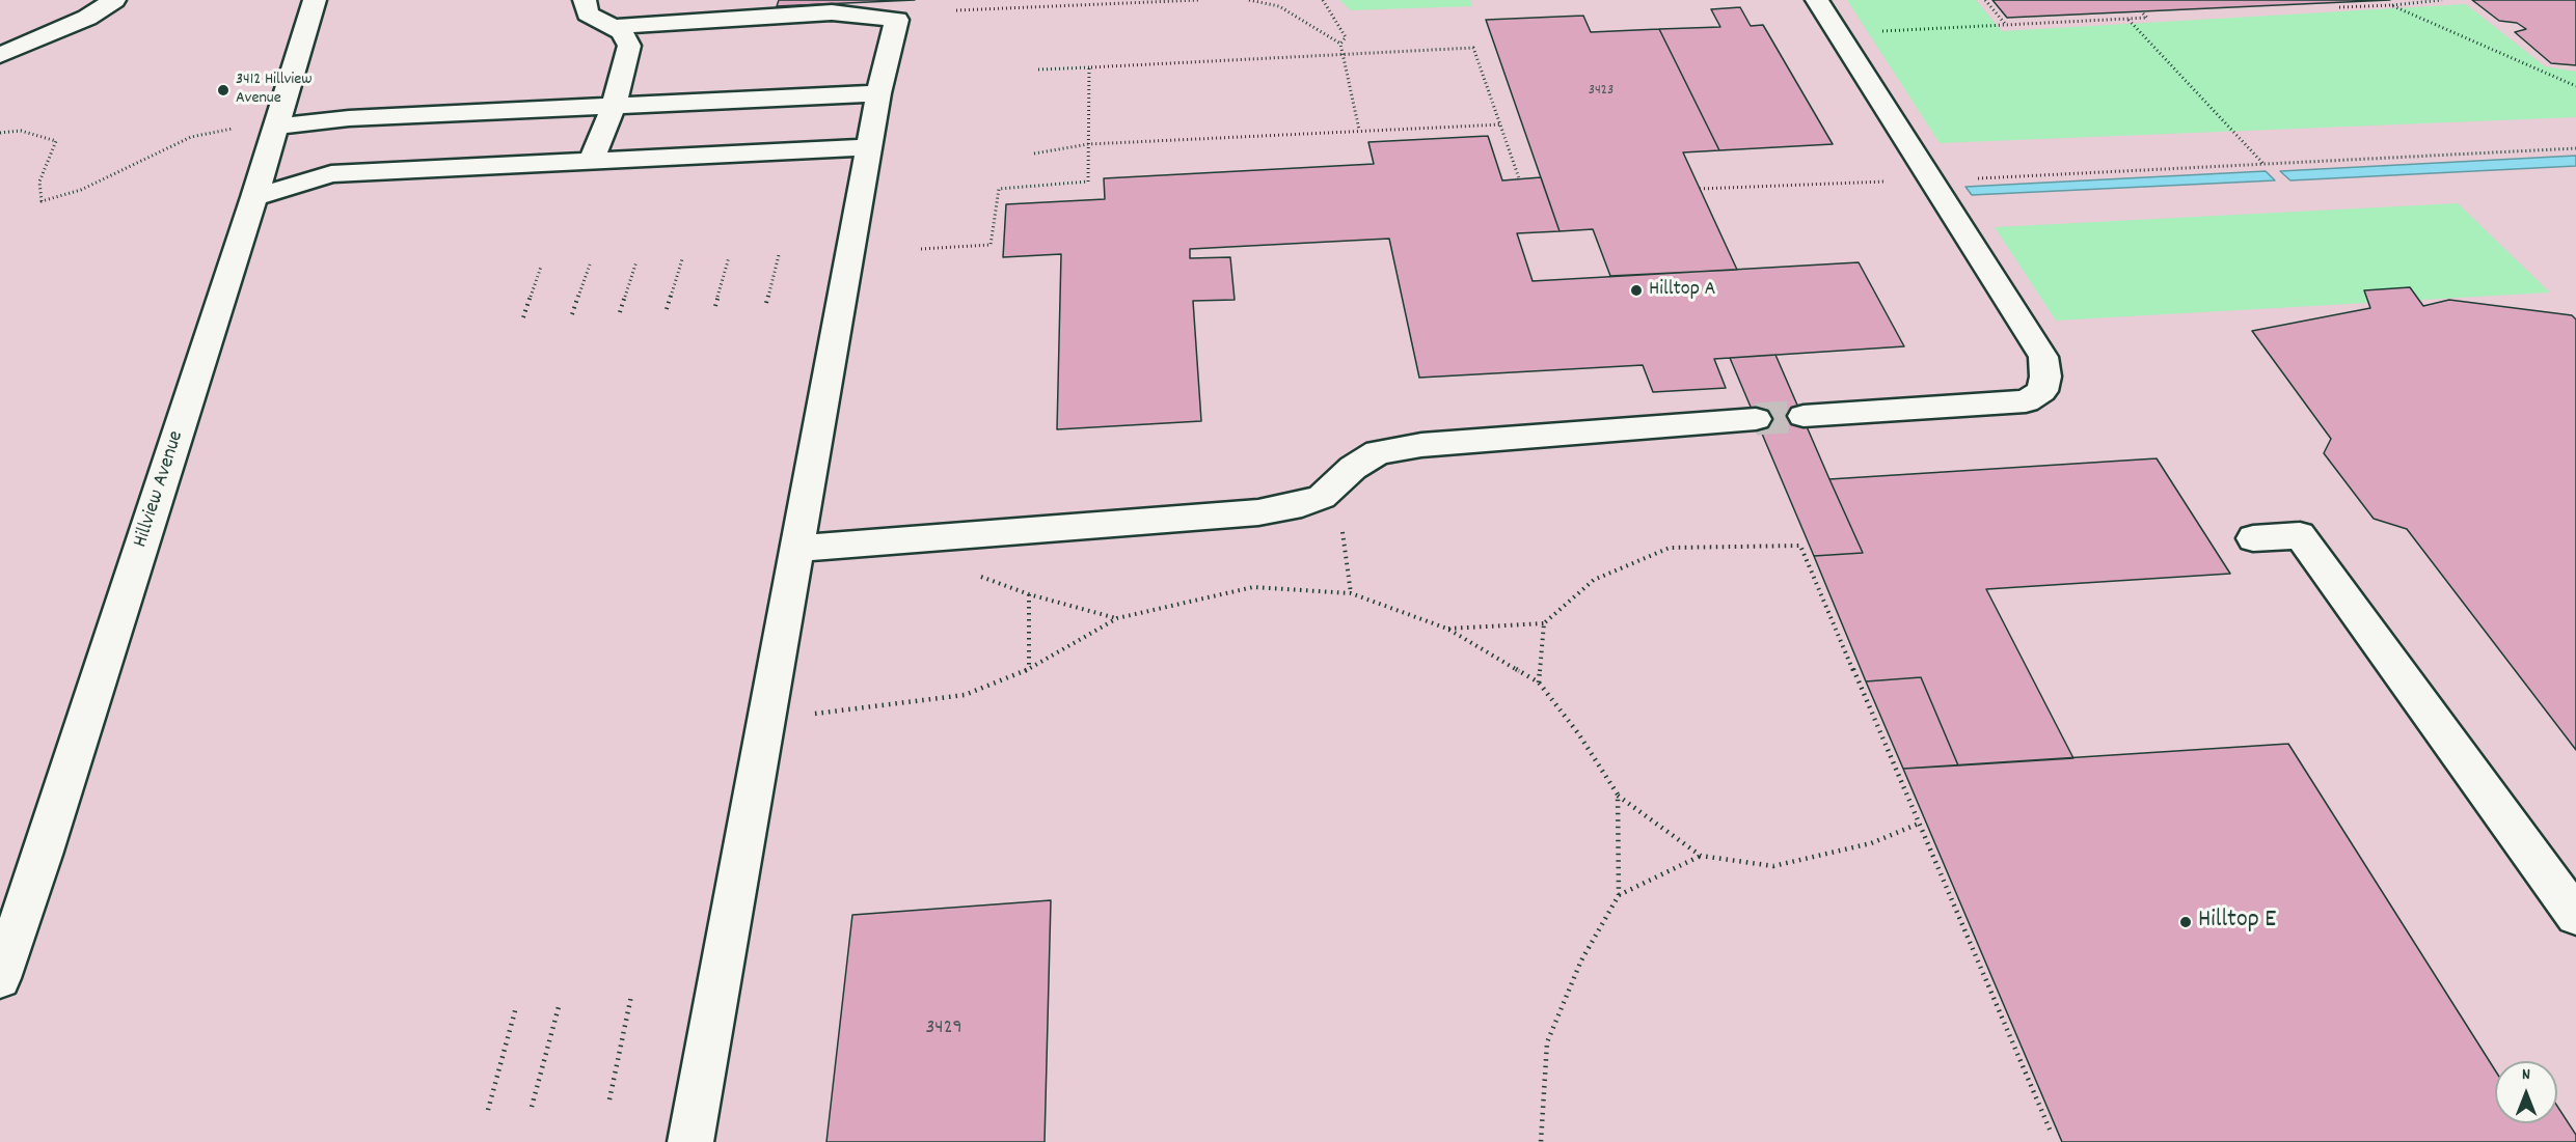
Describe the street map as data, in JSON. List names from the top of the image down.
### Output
{
  "streets": {
    "street": ["Hillview Avenue"]
  },
  "places": ["3412 Hillview Avenue", "Hilltop A", "Hilltop E"],
  "house_numbers": ["3423", "3429"],
  "north": "top"
}
